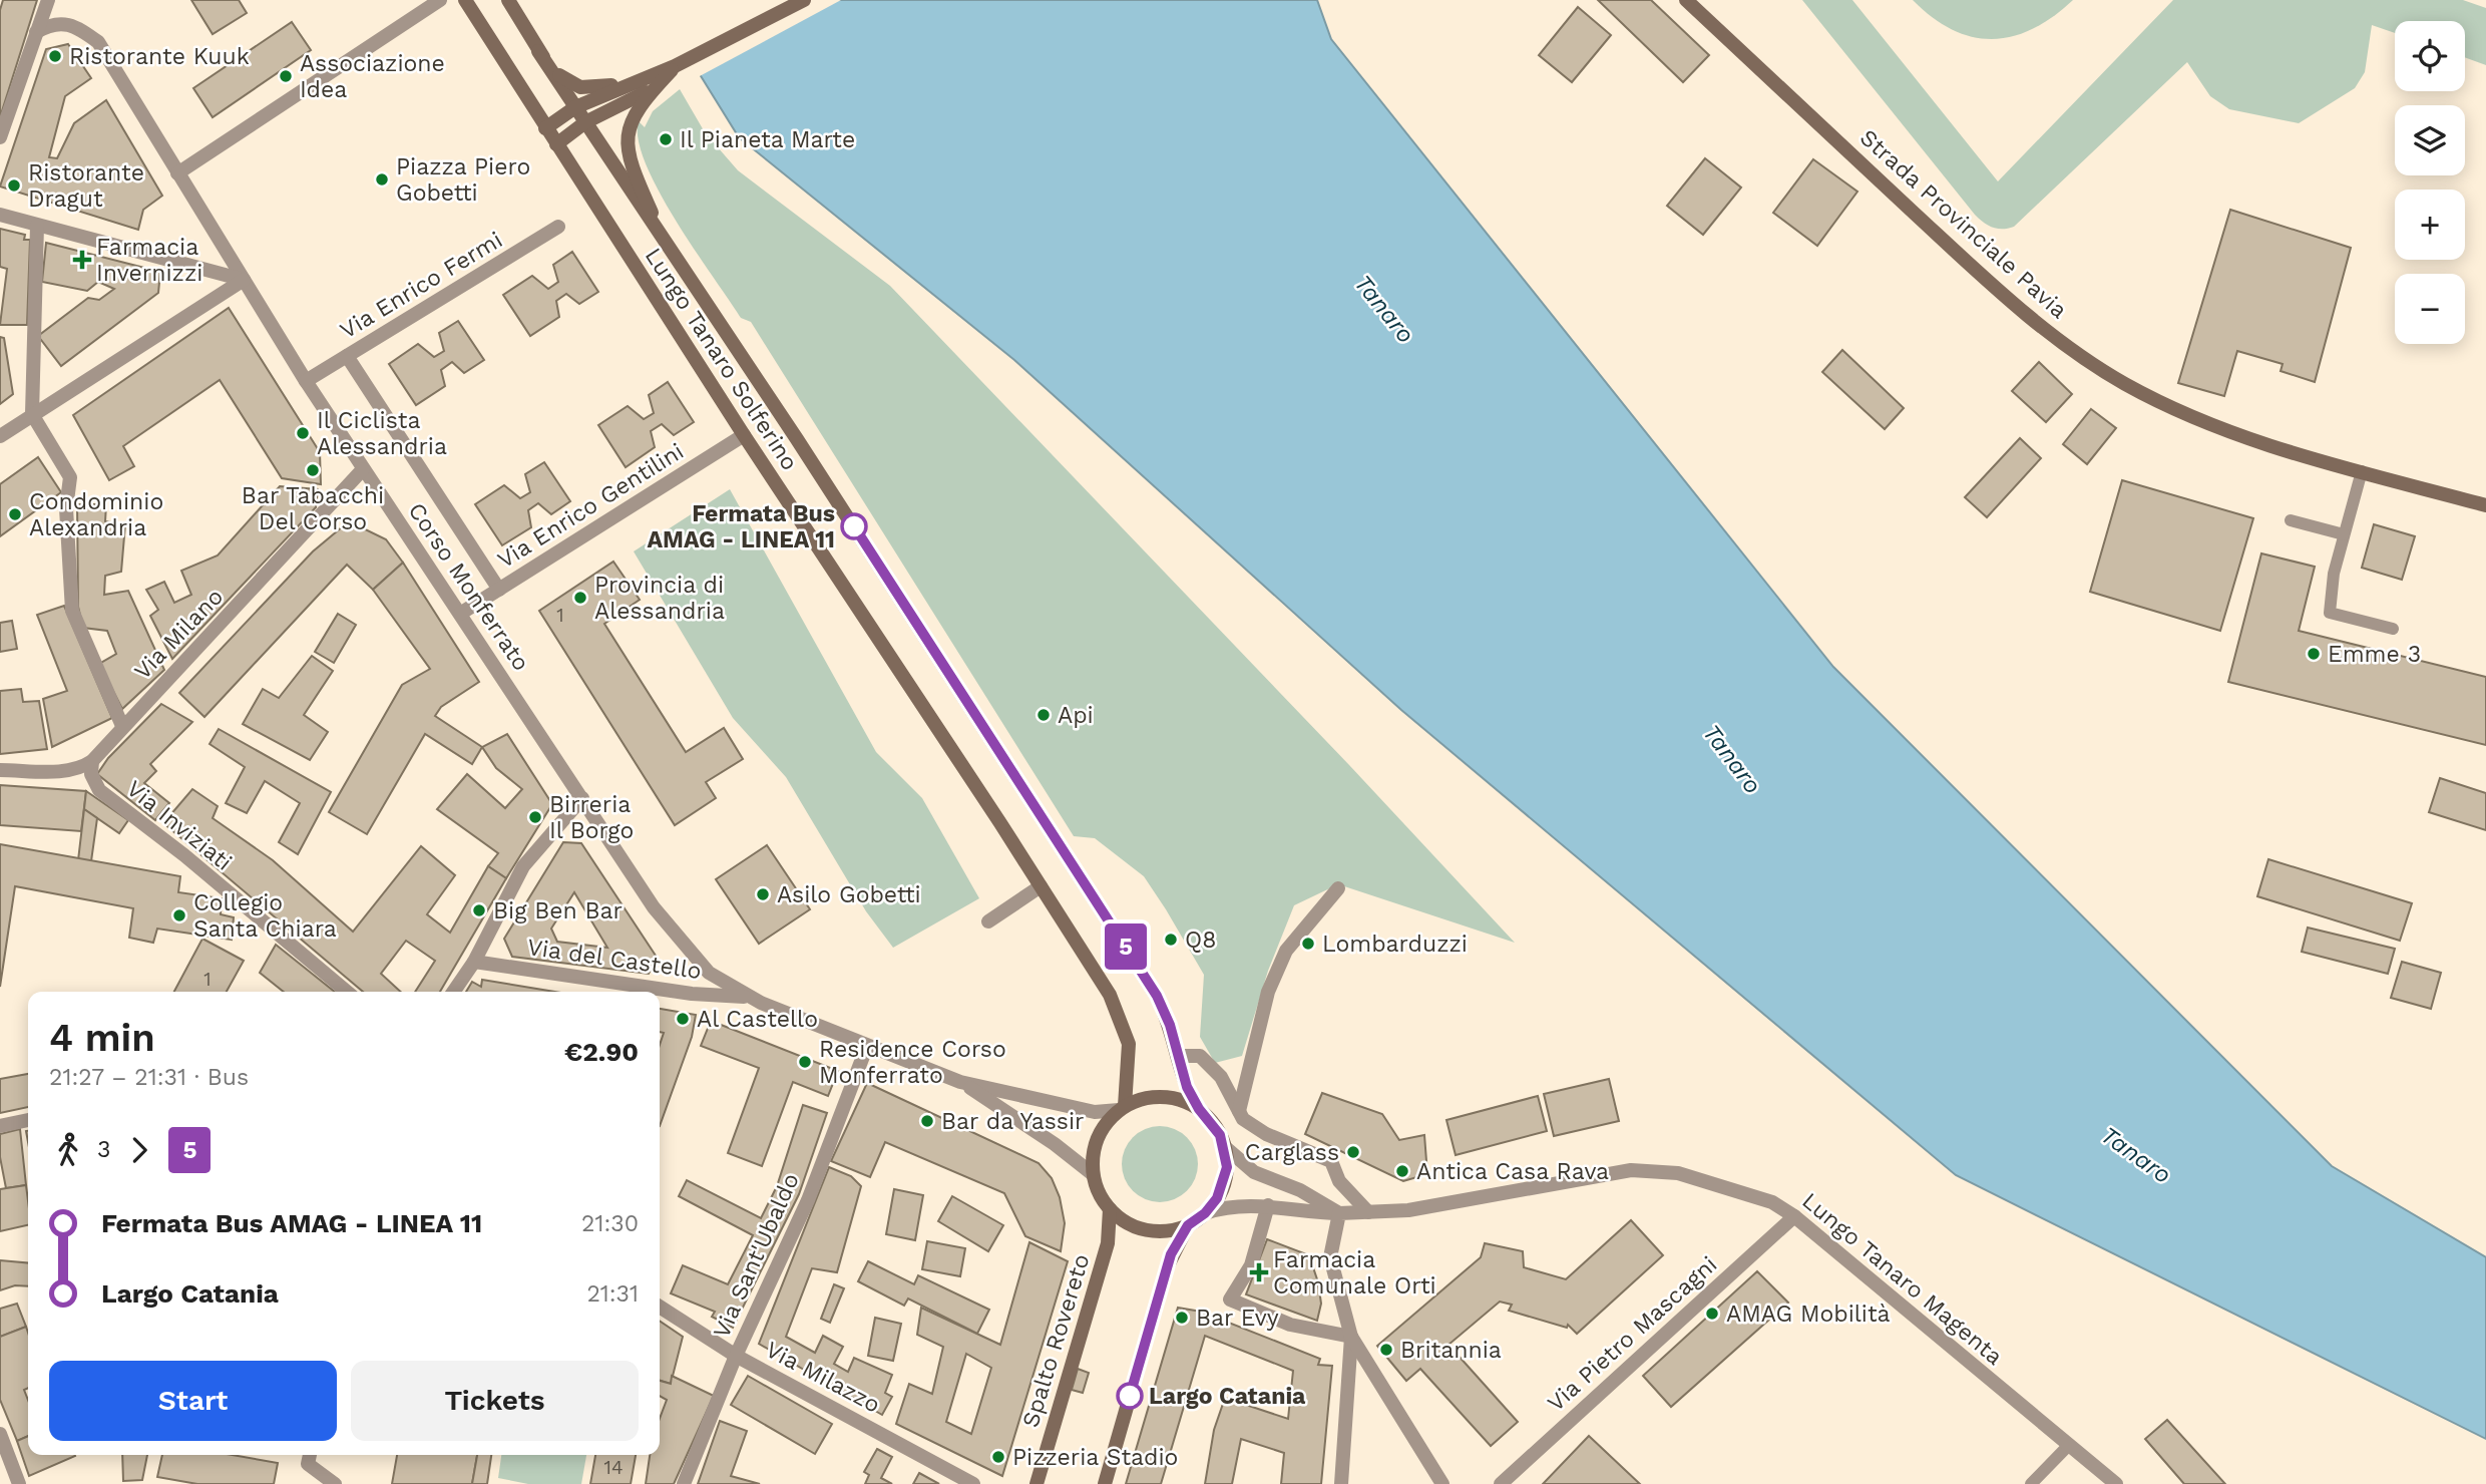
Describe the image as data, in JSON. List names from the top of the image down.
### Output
{
  "streets": {
    "main road": ["Strada Provinciale Pavia", "Lungo Tanaro Solferino", "Spalto Rovereto"],
    "street": [
      "Via Enrico Fermi",
      "Via Enrico Gentilini",
      "Corso Monferrato",
      "Via Milano",
      "Via Inviziati",
      "Via del Castello",
      "Via Sant'Ubaldo",
      "Lungo Tanaro Magenta",
      "Via Pietro Mascagni",
      "Via Milazzo"
    ]
  },
  "crossings": [
    ["Via Enrico Fermi", "Corso Monferrato"],
    ["Lungo Tanaro Solferino", "Via Enrico Gentilini"],
    ["Lungo Tanaro Solferino", "Corso Monferrato"],
    ["Lungo Tanaro Solferino", "Lungo Tanaro Magenta"],
    ["Lungo Tanaro Solferino", "Spalto Rovereto"],
    ["Via Enrico Gentilini", "Corso Monferrato"],
    ["Corso Monferrato", "Via Milano"],
    ["Corso Monferrato", "Via del Castello"],
    ["Corso Monferrato", "Via Sant'Ubaldo"],
    ["Corso Monferrato", "Lungo Tanaro Magenta"],
    ["Corso Monferrato", "Spalto Rovereto"],
    ["Via Milano", "Via Inviziati"],
    ["Via Sant'Ubaldo", "Via Milazzo"],
    ["Lungo Tanaro Magenta", "Via Pietro Mascagni"],
    ["Lungo Tanaro Magenta", "Spalto Rovereto"]
  ],
  "water": ["Tanaro"],
  "places": {
    "other": [
      "Ristorante Kuuk",
      "Associazione Idea",
      "Il Pianeta Marte",
      "Piazza Piero Gobetti",
      "Ristorante Dragut",
      "Il Ciclista Alessandria",
      "Bar Tabacchi Del Corso",
      "Condominio Alexandria",
      "Fermata Bus AMAG - LINEA 11",
      "Provincia di Alessandria",
      "Emme 3",
      "Api",
      "Birreria Il Borgo",
      "Asilo Gobetti",
      "Big Ben Bar",
      "Collegio Santa Chiara",
      "Q8",
      "Lombarduzzi",
      "Al Castello",
      "Residence Corso Monferrato",
      "Bar da Yassir",
      "Carglass",
      "Antica Casa Rava",
      "AMAG Mobilità",
      "Bar Evy",
      "Britannia",
      "Largo Catania",
      "Pizzeria Stadio"
    ],
    "health": ["Farmacia Invernizzi", "Farmacia Comunale Orti"]
  },
  "lines": ["bus line 5"],
  "house_numbers": ["1", "1", "14"],
  "page": {
    "on_map": "5",
    "map_buttons": ["+", "−"],
    "heading": ["4 min", "21:27 – 21:31 · Bus", "€2.90"],
    "legs": ["3", "5"],
    "list": [
      {
        "name": "Fermata Bus AMAG - LINEA 11",
        "value": "21:30"
      },
      {
        "name": "Largo Catania",
        "value": "21:31"
      }
    ],
    "buttons": ["Start", "Tickets"]
  }
}
